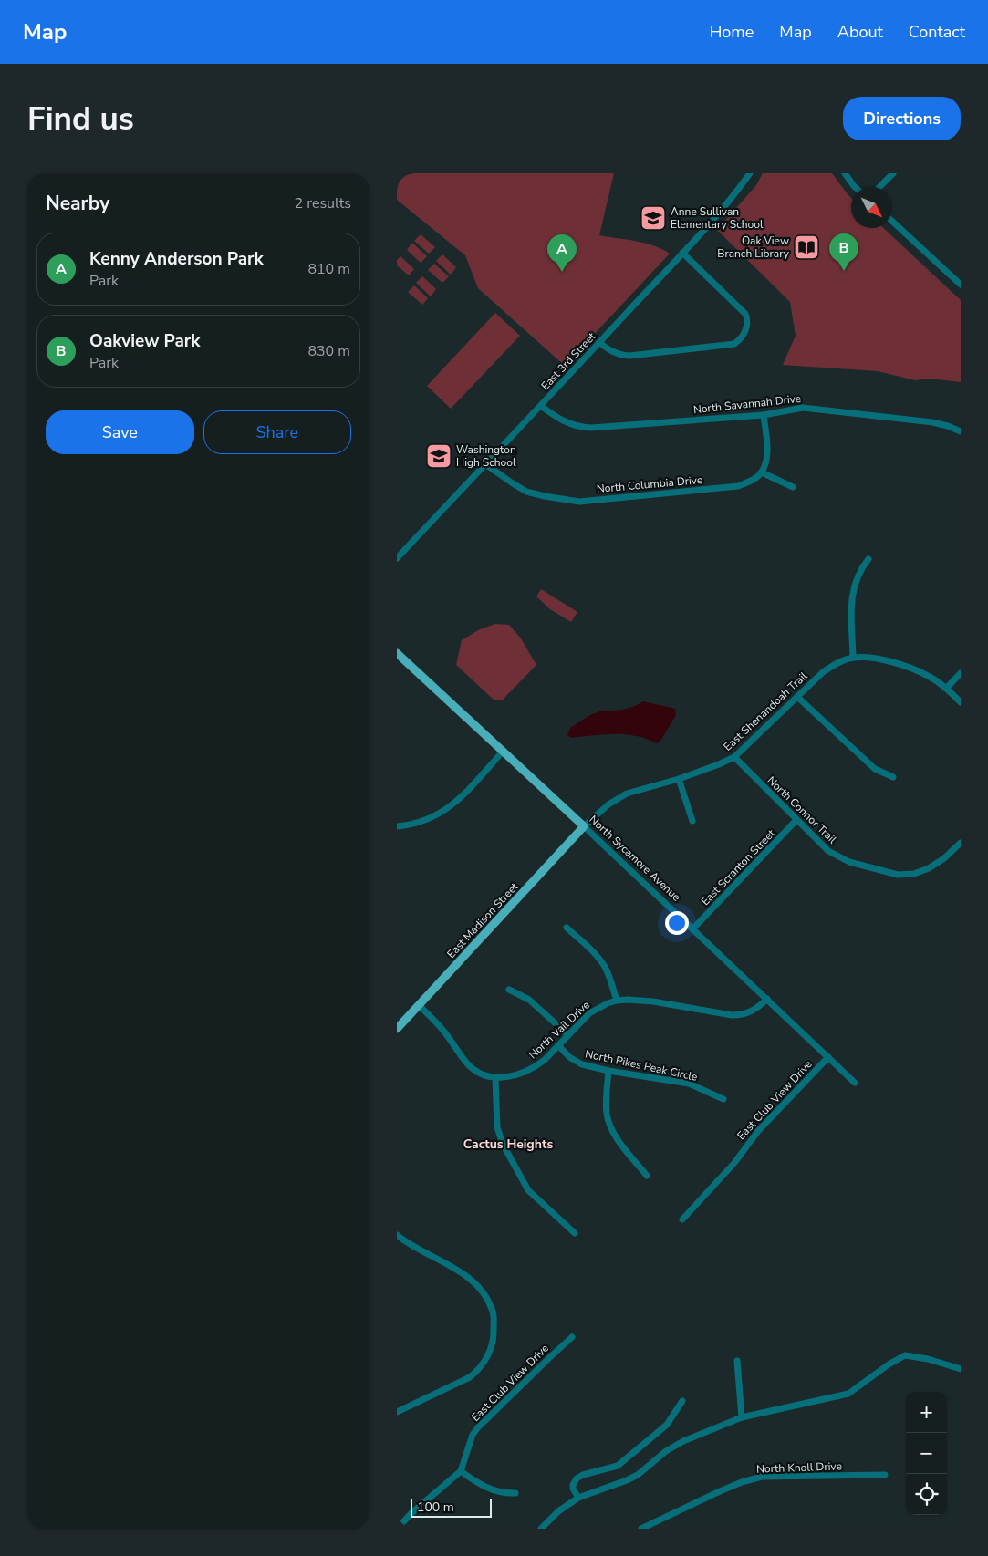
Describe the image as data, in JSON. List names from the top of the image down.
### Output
{
  "streets": {
    "main road": ["North Sycamore Avenue", "East Madison Street"],
    "street": [
      "East 3rd Street",
      "North Savannah Drive",
      "North Columbia Drive",
      "East Shenandoah Trail",
      "North Connor Trail",
      "East Scranton Street",
      "North Vail Drive",
      "North Pikes Peak Circle",
      "East Club View Drive",
      "North Knoll Drive"
    ]
  },
  "crossings": [
    ["East 3rd Street", "North Savannah Drive"],
    ["East 3rd Street", "North Columbia Drive"],
    ["East Shenandoah Trail", "North Connor Trail"],
    ["East Shenandoah Trail", "North Sycamore Avenue"],
    ["East Shenandoah Trail", "East Madison Street"],
    ["North Connor Trail", "East Scranton Street"],
    ["North Sycamore Avenue", "East Scranton Street"],
    ["North Sycamore Avenue", "East Madison Street"],
    ["North Sycamore Avenue", "North Vail Drive"],
    ["North Sycamore Avenue", "East Club View Drive"],
    ["North Vail Drive", "North Pikes Peak Circle"]
  ],
  "districts": ["Cactus Heights"],
  "places": {
    "school or university": ["Anne Sullivan Elementary School", "Washington High School"],
    "library": ["Oak View Branch Library"]
  },
  "scale_bar": "100 m",
  "north": "bottom right",
  "page": {
    "header": "Map",
    "nav": [
      "Home",
      "Map",
      "About",
      "Contact"
    ],
    "buttons": [
      "Directions",
      ["Save", "Share"]
    ],
    "title": "Find us",
    "heading": ["Nearby", "2 results"],
    "list": [
      {
        "mark": "A",
        "name": "Kenny Anderson Park",
        "note": "Park",
        "value": "810 m"
      },
      {
        "mark": "B",
        "name": "Oakview Park",
        "note": "Park",
        "value": "830 m"
      }
    ],
    "pins": ["B", "A"],
    "map_buttons": ["+", "−"],
    "scale": "100 m"
  }
}
